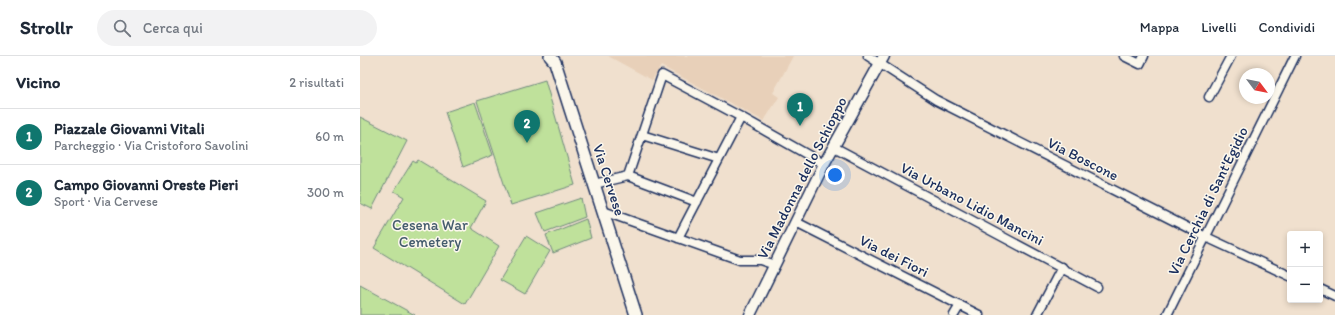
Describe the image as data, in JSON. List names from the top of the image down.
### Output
{
  "streets": {
    "main road": ["Via Cervese"],
    "street": [
      "Via Boscone",
      "Via Madonna dello Schioppo",
      "Via Cerchia di Sant'Egidio",
      "Via Urbano Lidio Mancini",
      "Via dei Fiori"
    ]
  },
  "crossings": [
    ["Via Boscone", "Via Madonna dello Schioppo"],
    ["Via Boscone", "Via Cerchia di Sant'Egidio"],
    ["Via Madonna dello Schioppo", "Via Urbano Lidio Mancini"],
    ["Via Madonna dello Schioppo", "Via dei Fiori"]
  ],
  "parks": ["Cesena War Cemetery"],
  "north": "bottom right",
  "page": {
    "header": "Strollr",
    "search": "Cerca qui",
    "nav": ["Mappa", "Livelli", "Condividi"],
    "heading": ["Vicino", "2 risultati"],
    "pins": ["1", "2"],
    "list": [
      {
        "mark": "1",
        "name": "Piazzale Giovanni Vitali",
        "note": "Parcheggio · Via Cristoforo Savolini",
        "value": "60 m"
      },
      {
        "mark": "2",
        "name": "Campo Giovanni Oreste Pieri",
        "note": "Sport · Via Cervese",
        "value": "300 m"
      }
    ],
    "map_buttons": ["+", "−"]
  }
}
